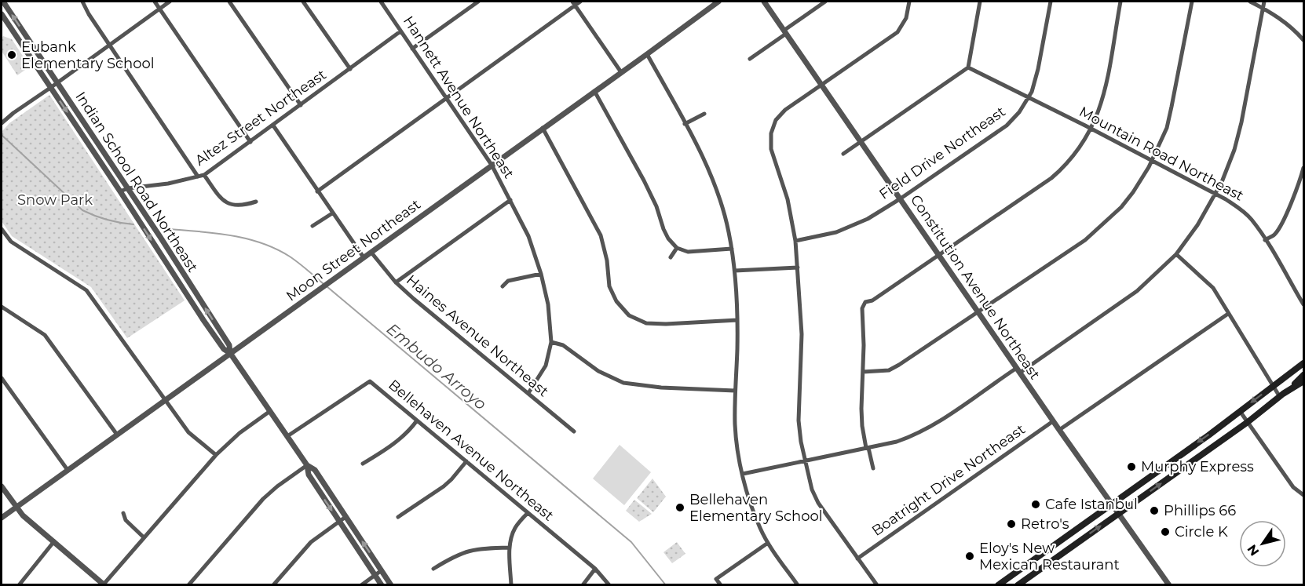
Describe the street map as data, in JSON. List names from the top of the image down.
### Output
{
  "streets": {
    "street": [
      "Hannett Avenue Northeast",
      "Altez Street Northeast",
      "Field Drive Northeast",
      "Mountain Road Northeast",
      "Indian School Road Northeast",
      "Moon Street Northeast",
      "Constitution Avenue Northeast",
      "Haines Avenue Northeast",
      "Bellehaven Avenue Northeast",
      "Boatright Drive Northeast"
    ]
  },
  "crossings": [
    ["Hannett Avenue Northeast", "Altez Street Northeast"],
    ["Hannett Avenue Northeast", "Moon Street Northeast"],
    ["Hannett Avenue Northeast", "Haines Avenue Northeast"],
    ["Altez Street Northeast", "Indian School Road Northeast"],
    ["Field Drive Northeast", "Mountain Road Northeast"],
    ["Field Drive Northeast", "Constitution Avenue Northeast"],
    ["Indian School Road Northeast", "Moon Street Northeast"],
    ["Indian School Road Northeast", "Bellehaven Avenue Northeast"],
    ["Moon Street Northeast", "Haines Avenue Northeast"],
    ["Constitution Avenue Northeast", "Boatright Drive Northeast"]
  ],
  "water": ["Embudo Arroyo"],
  "parks": ["Snow Park"],
  "places": [
    "Eubank Elementary School",
    "Murphy Express",
    "Cafe Istanbul",
    "Bellehaven Elementary School",
    "Phillips 66",
    "Retro's",
    "Circle K",
    "Eloy's New Mexican Restaurant"
  ],
  "north": "bottom left"
}
